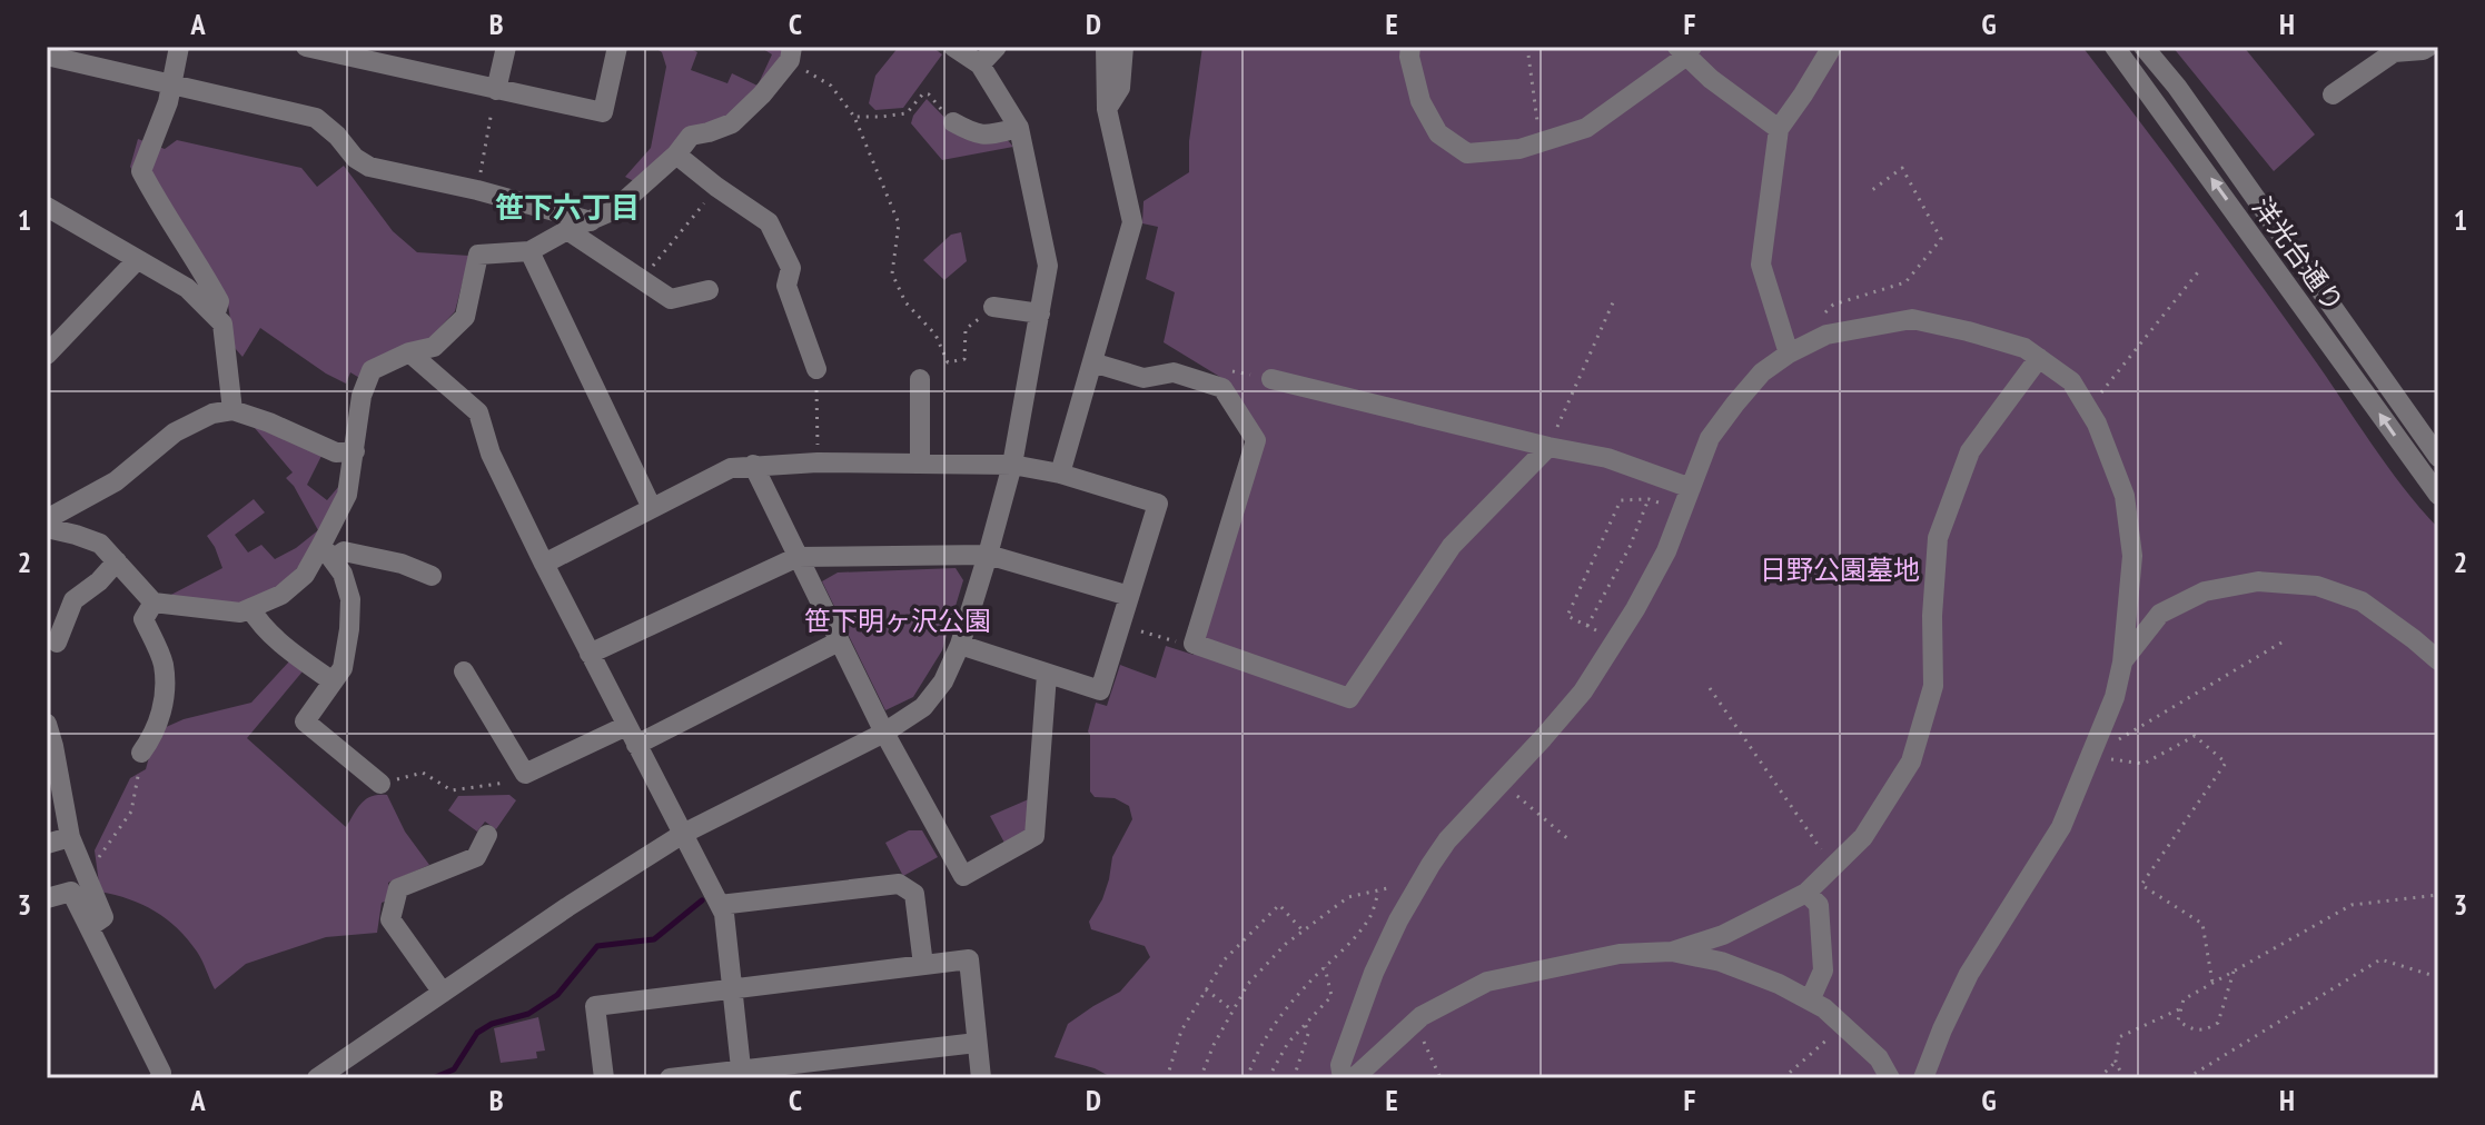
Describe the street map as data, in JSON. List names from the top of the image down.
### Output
{
  "streets": {
    "street": ["洋光台通り"]
  },
  "districts": ["笹下六丁目"],
  "parks": ["日野公園墓地", "笹下明ヶ沢公園"],
  "grid": {
    "columns": [
      "A",
      "B",
      "C",
      "D",
      "E",
      "F",
      "G",
      "H"
    ],
    "rows": ["1", "2", "3"]
  }
}
